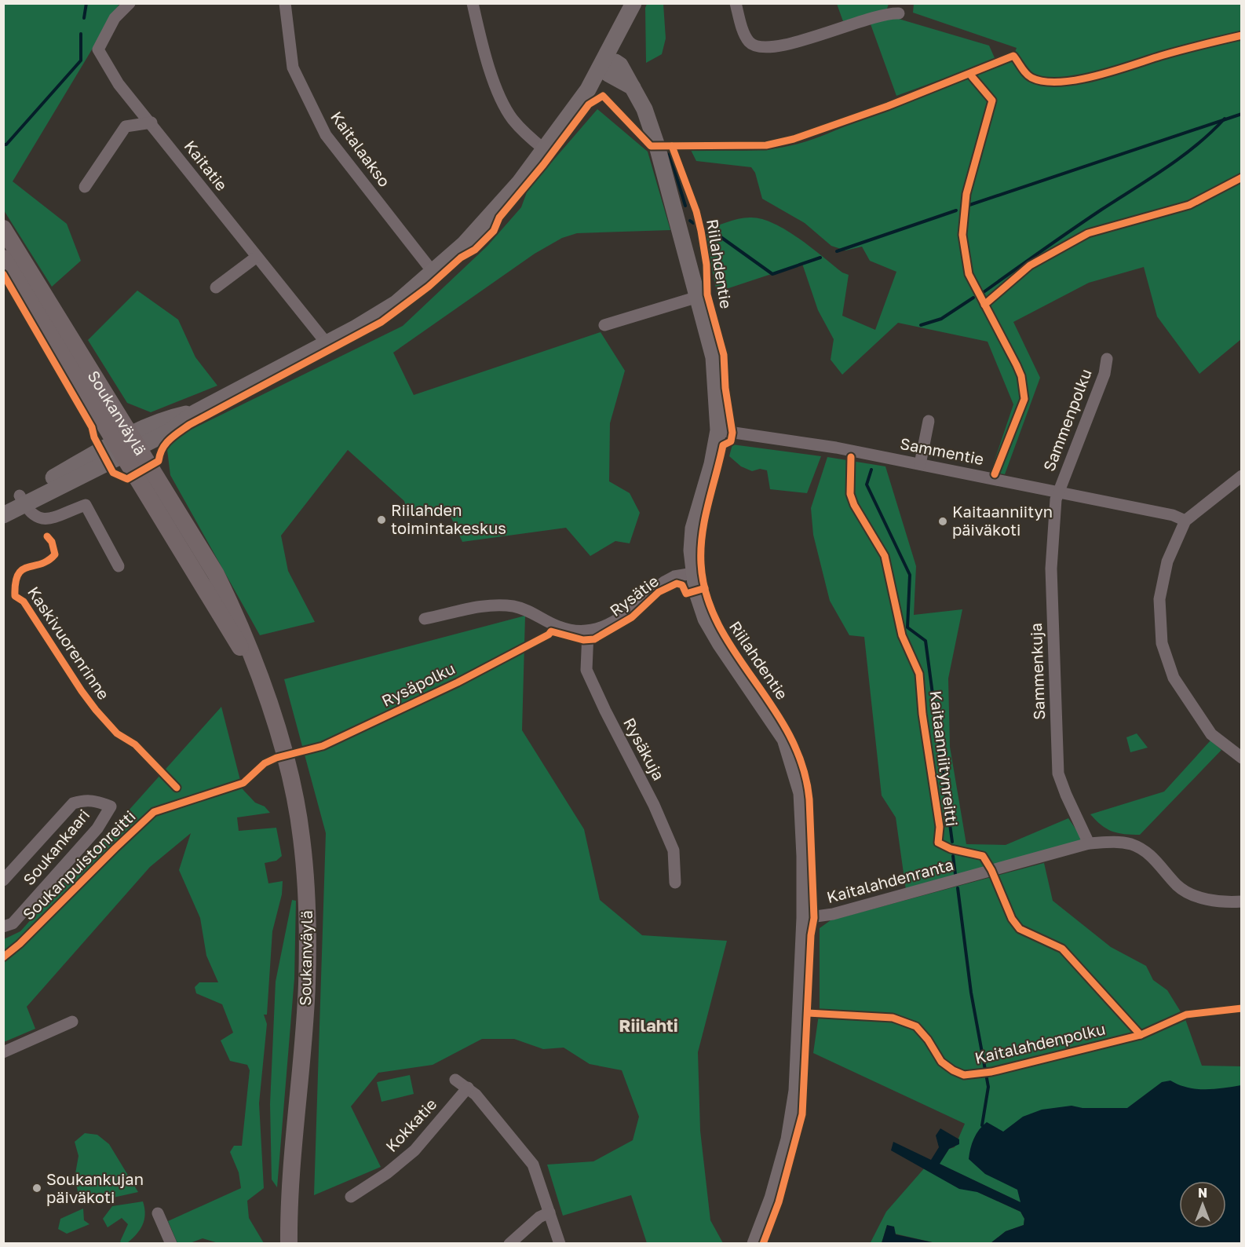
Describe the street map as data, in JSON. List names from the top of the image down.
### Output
{
  "streets": {
    "main road": ["Soukanväylä"],
    "street": [
      "Kaitalaakso",
      "Kaitatie",
      "Riilahdentie",
      "Sammenpolku",
      "Sammentie",
      "Rysätie",
      "Sammenkuja",
      "Rysäkuja",
      "Soukankaari",
      "Kaitalahdenranta",
      "Kokkatie"
    ],
    "cycle path": [
      "Kaskivuorenrinne",
      "Rysäpolku",
      "Kaitaanniitynreitti",
      "Kaitalahdenpolku"
    ]
  },
  "crossings": [
    ["Riilahdentie", "Sammentie"],
    ["Riilahdentie", "Rysätie"],
    ["Riilahdentie", "Kaitalahdenranta"],
    ["Sammenpolku", "Sammentie"],
    ["Sammenpolku", "Sammenkuja"],
    ["Sammentie", "Sammenkuja"],
    ["Rysätie", "Rysäkuja"],
    ["Sammenkuja", "Kaitalahdenranta"]
  ],
  "districts": ["Riilahti"],
  "places": ["Riilahden toimintakeskus", "Kaitaanniityn päiväkoti", "Soukankujan päiväkoti"],
  "north": "top"
}
